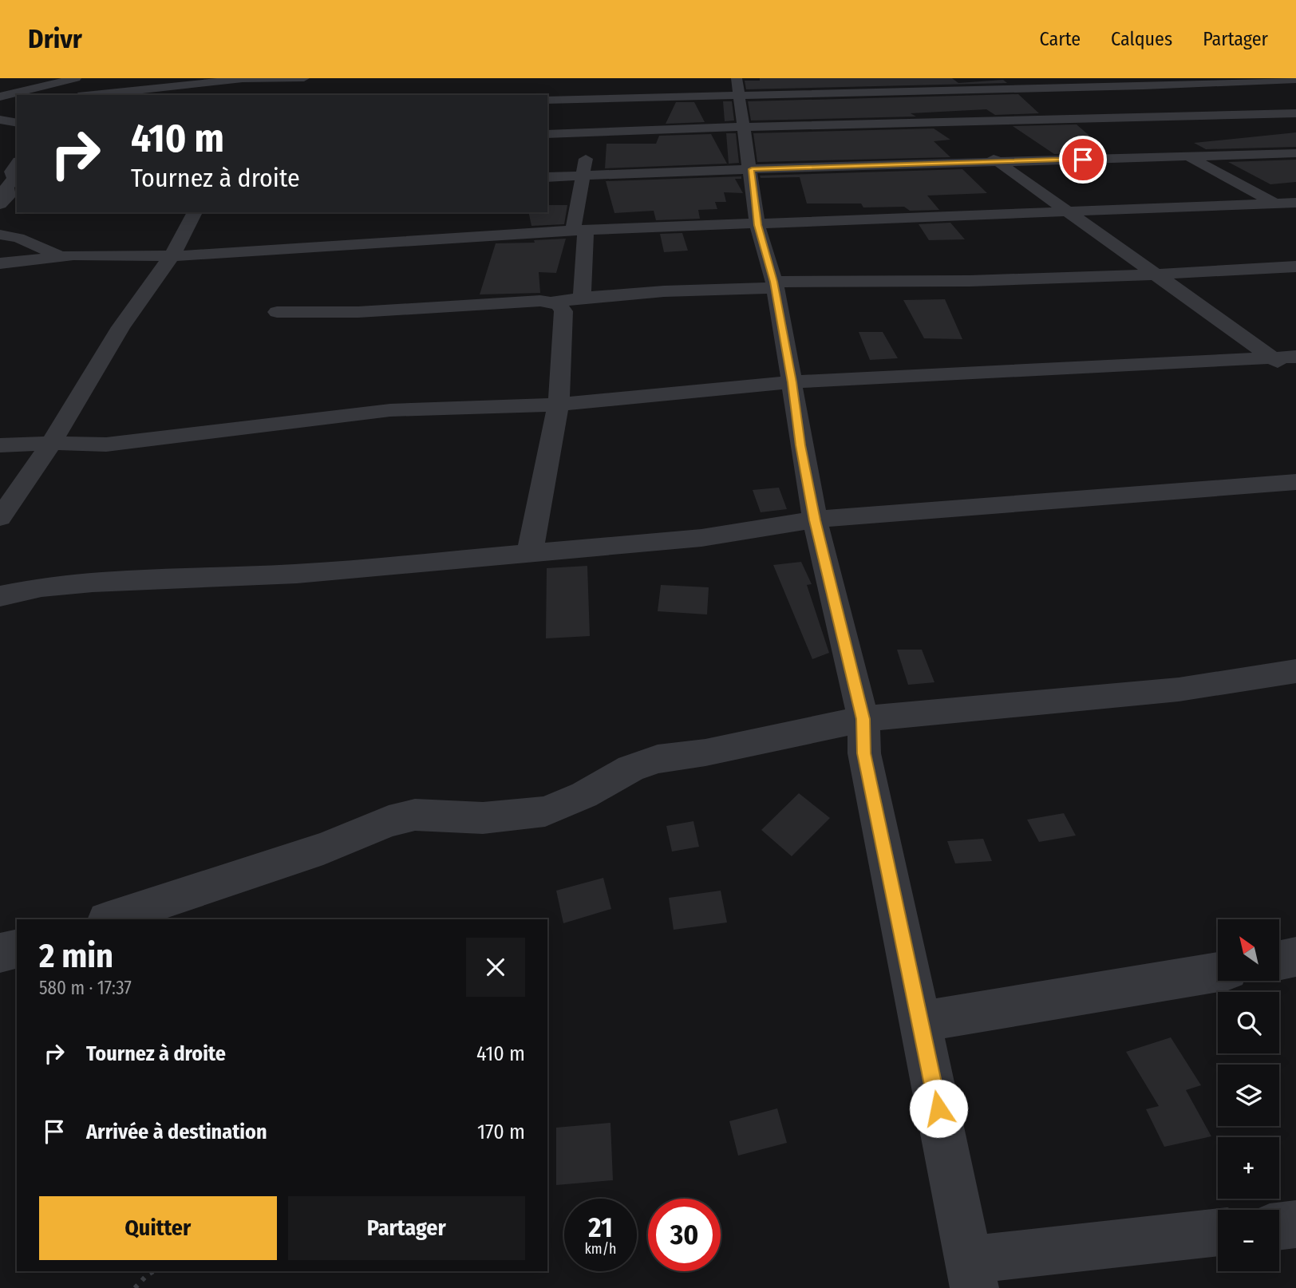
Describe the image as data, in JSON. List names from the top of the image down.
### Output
{
  "north": "top left",
  "page": {
    "header": "Drivr",
    "nav": ["Carte", "Calques", "Partager"],
    "turn": ["410 m", "Tournez à droite"],
    "map_buttons": ["+", "−"],
    "heading": ["2 min", "580 m · 17:37"],
    "list": [
      {
        "name": "Tournez à droite",
        "value": "410 m"
      },
      {
        "name": "Arrivée à destination",
        "value": "170 m"
      }
    ],
    "buttons": ["Quitter", "Partager"],
    "speed": "21 km/h",
    "limit": "30"
  }
}
